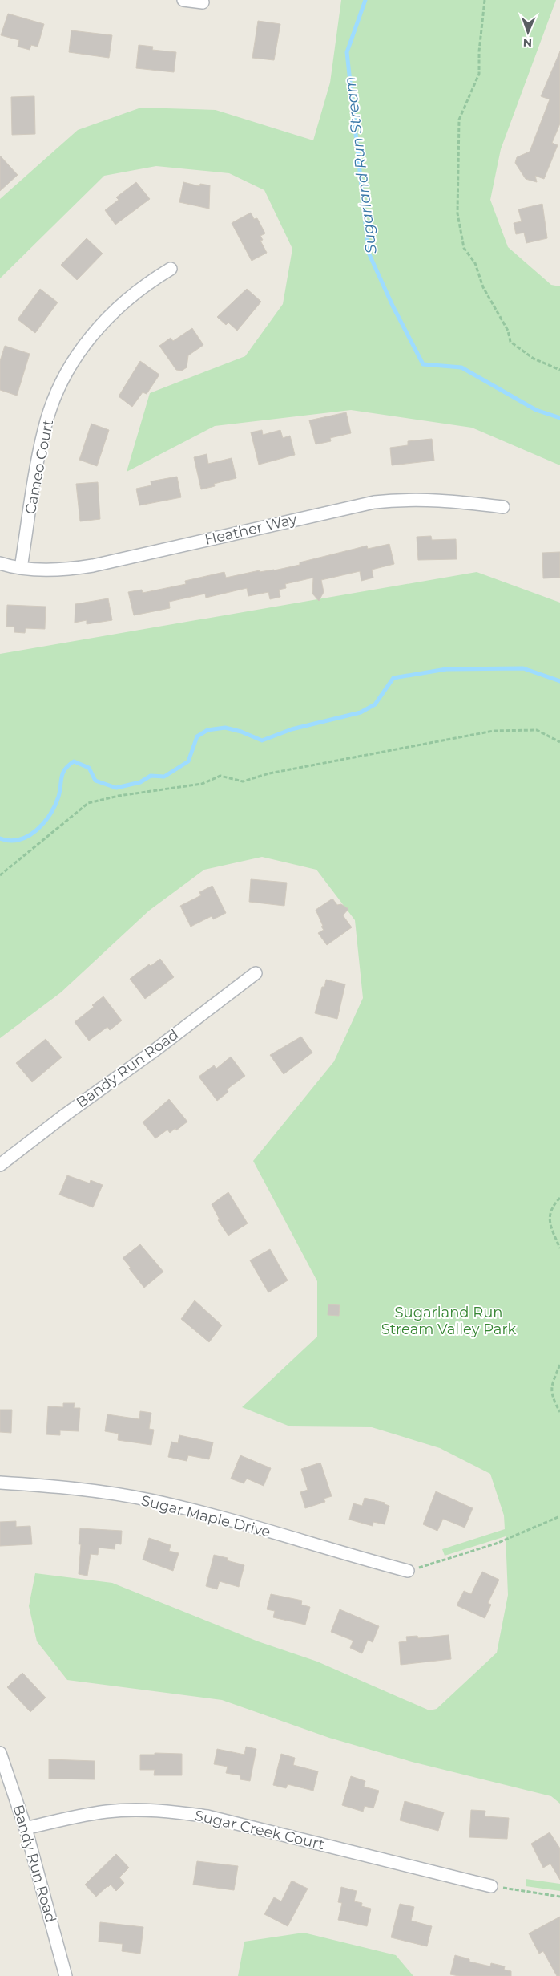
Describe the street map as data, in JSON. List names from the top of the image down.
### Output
{
  "streets": {
    "street": [
      "Cameo Court",
      "Heather Way",
      "Bandy Run Road",
      "Sugar Maple Drive",
      "Sugar Creek Court"
    ]
  },
  "crossings": [
    ["Cameo Court", "Heather Way"],
    ["Bandy Run Road", "Sugar Creek Court"]
  ],
  "water": ["Sugarland Run Stream"],
  "parks": ["Sugarland Run Stream Valley Park"],
  "north": "bottom"
}
